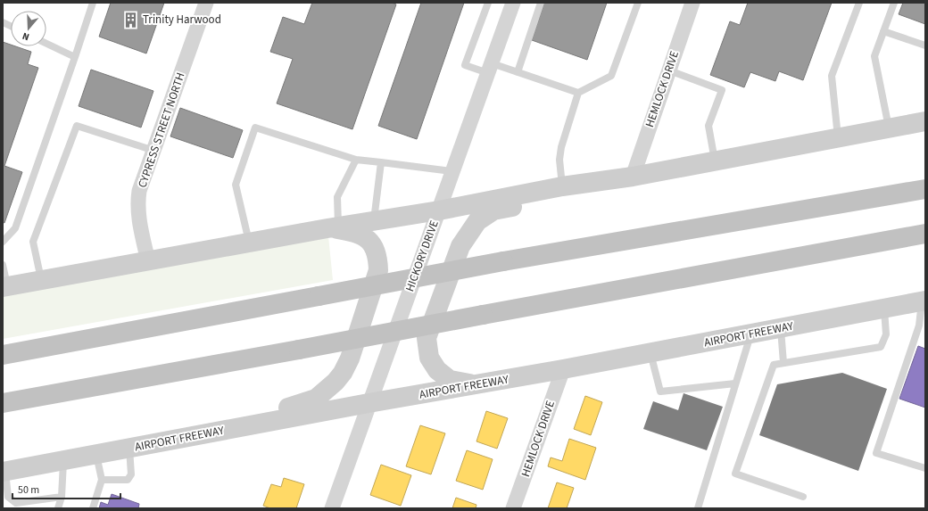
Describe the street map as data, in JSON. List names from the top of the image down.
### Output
{
  "streets": {
    "main road": ["AIRPORT FREEWAY"],
    "street": ["HEMLOCK DRIVE", "CYPRESS STREET NORTH", "HICKORY DRIVE"]
  },
  "crossings": [
    ["HEMLOCK DRIVE", "AIRPORT FREEWAY"],
    ["HICKORY DRIVE", "AIRPORT FREEWAY"]
  ],
  "places": {
    "building": ["Trinity Harwood"]
  },
  "scale_bar": "50 m",
  "north": "bottom"
}
